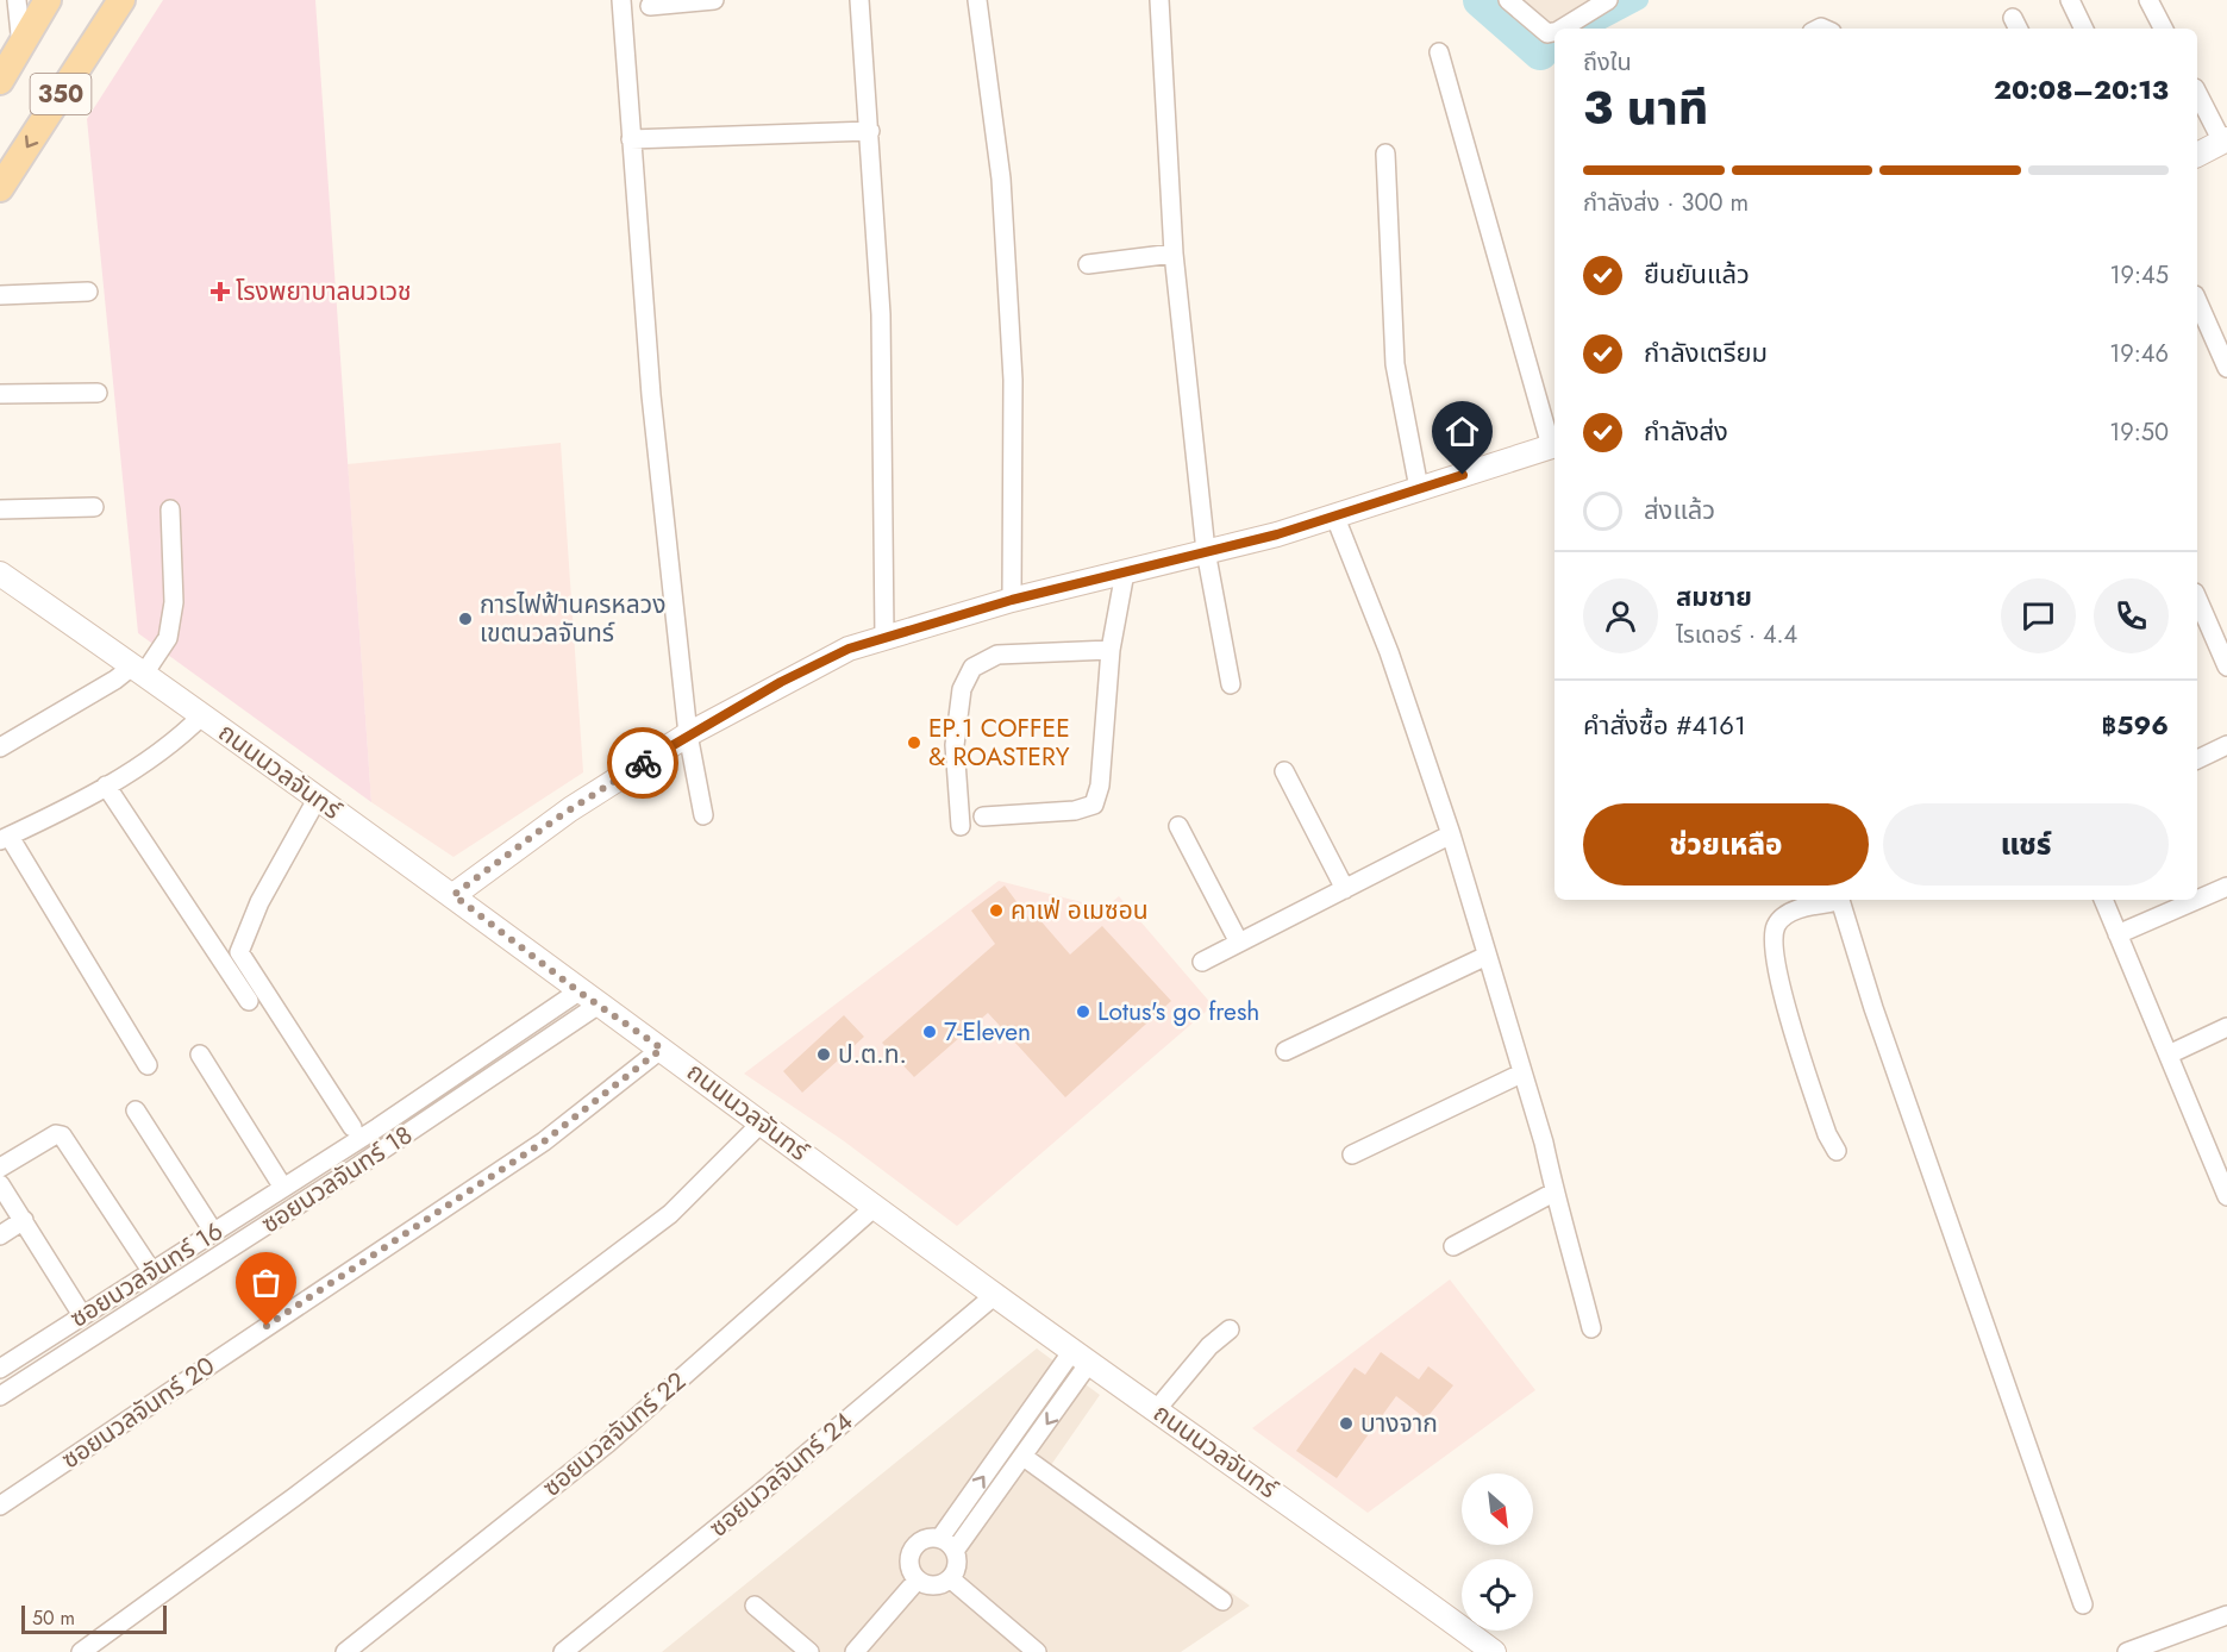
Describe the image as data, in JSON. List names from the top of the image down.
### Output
{
  "streets": {
    "main road": ["350", "ถนนนวลจันทร์"],
    "street": [
      "ซอยนวลจันทร์ 18",
      "ซอยนวลจันทร์ 16",
      "ซอยนวลจันทร์ 20",
      "ซอยนวลจันทร์ 22",
      "ซอยนวลจันทร์ 24"
    ]
  },
  "crossings": [
    ["ถนนนวลจันทร์", "ซอยนวลจันทร์ 18"],
    ["ถนนนวลจันทร์", "ซอยนวลจันทร์ 16"],
    ["ถนนนวลจันทร์", "ซอยนวลจันทร์ 20"],
    ["ถนนนวลจันทร์", "ซอยนวลจันทร์ 22"],
    ["ถนนนวลจันทร์", "ซอยนวลจันทร์ 24"]
  ],
  "places": {
    "health": ["โรงพยาบาลนวเวช"],
    "other": [
      "การไฟฟ้านครหลวง เขตนวลจันทร์",
      "EP.1 COFFEE & ROASTERY",
      "คาเฟ่ อเมซอน",
      "Lotus's go fresh",
      "7-Eleven",
      "ป.ต.ท.",
      "บางจาก"
    ]
  },
  "scale_bar": "50 m",
  "north": "bottom right",
  "page": {
    "heading": ["3 นาที", "ถึงใน", "20:08–20:13"],
    "panel": [
      "สมชาย",
      "ไรเดอร์ · 4.4",
      "คำสั่งซื้อ #4161",
      "฿596"
    ],
    "bar": "กำลังส่ง · 300 m",
    "list": [
      ["ยืนยันแล้ว", "19:45"],
      ["กำลังเตรียม", "19:46"],
      ["กำลังส่ง", "19:50"],
      "ส่งแล้ว"
    ],
    "buttons": ["ช่วยเหลือ", "แชร์"],
    "scale": "50 m"
  }
}
